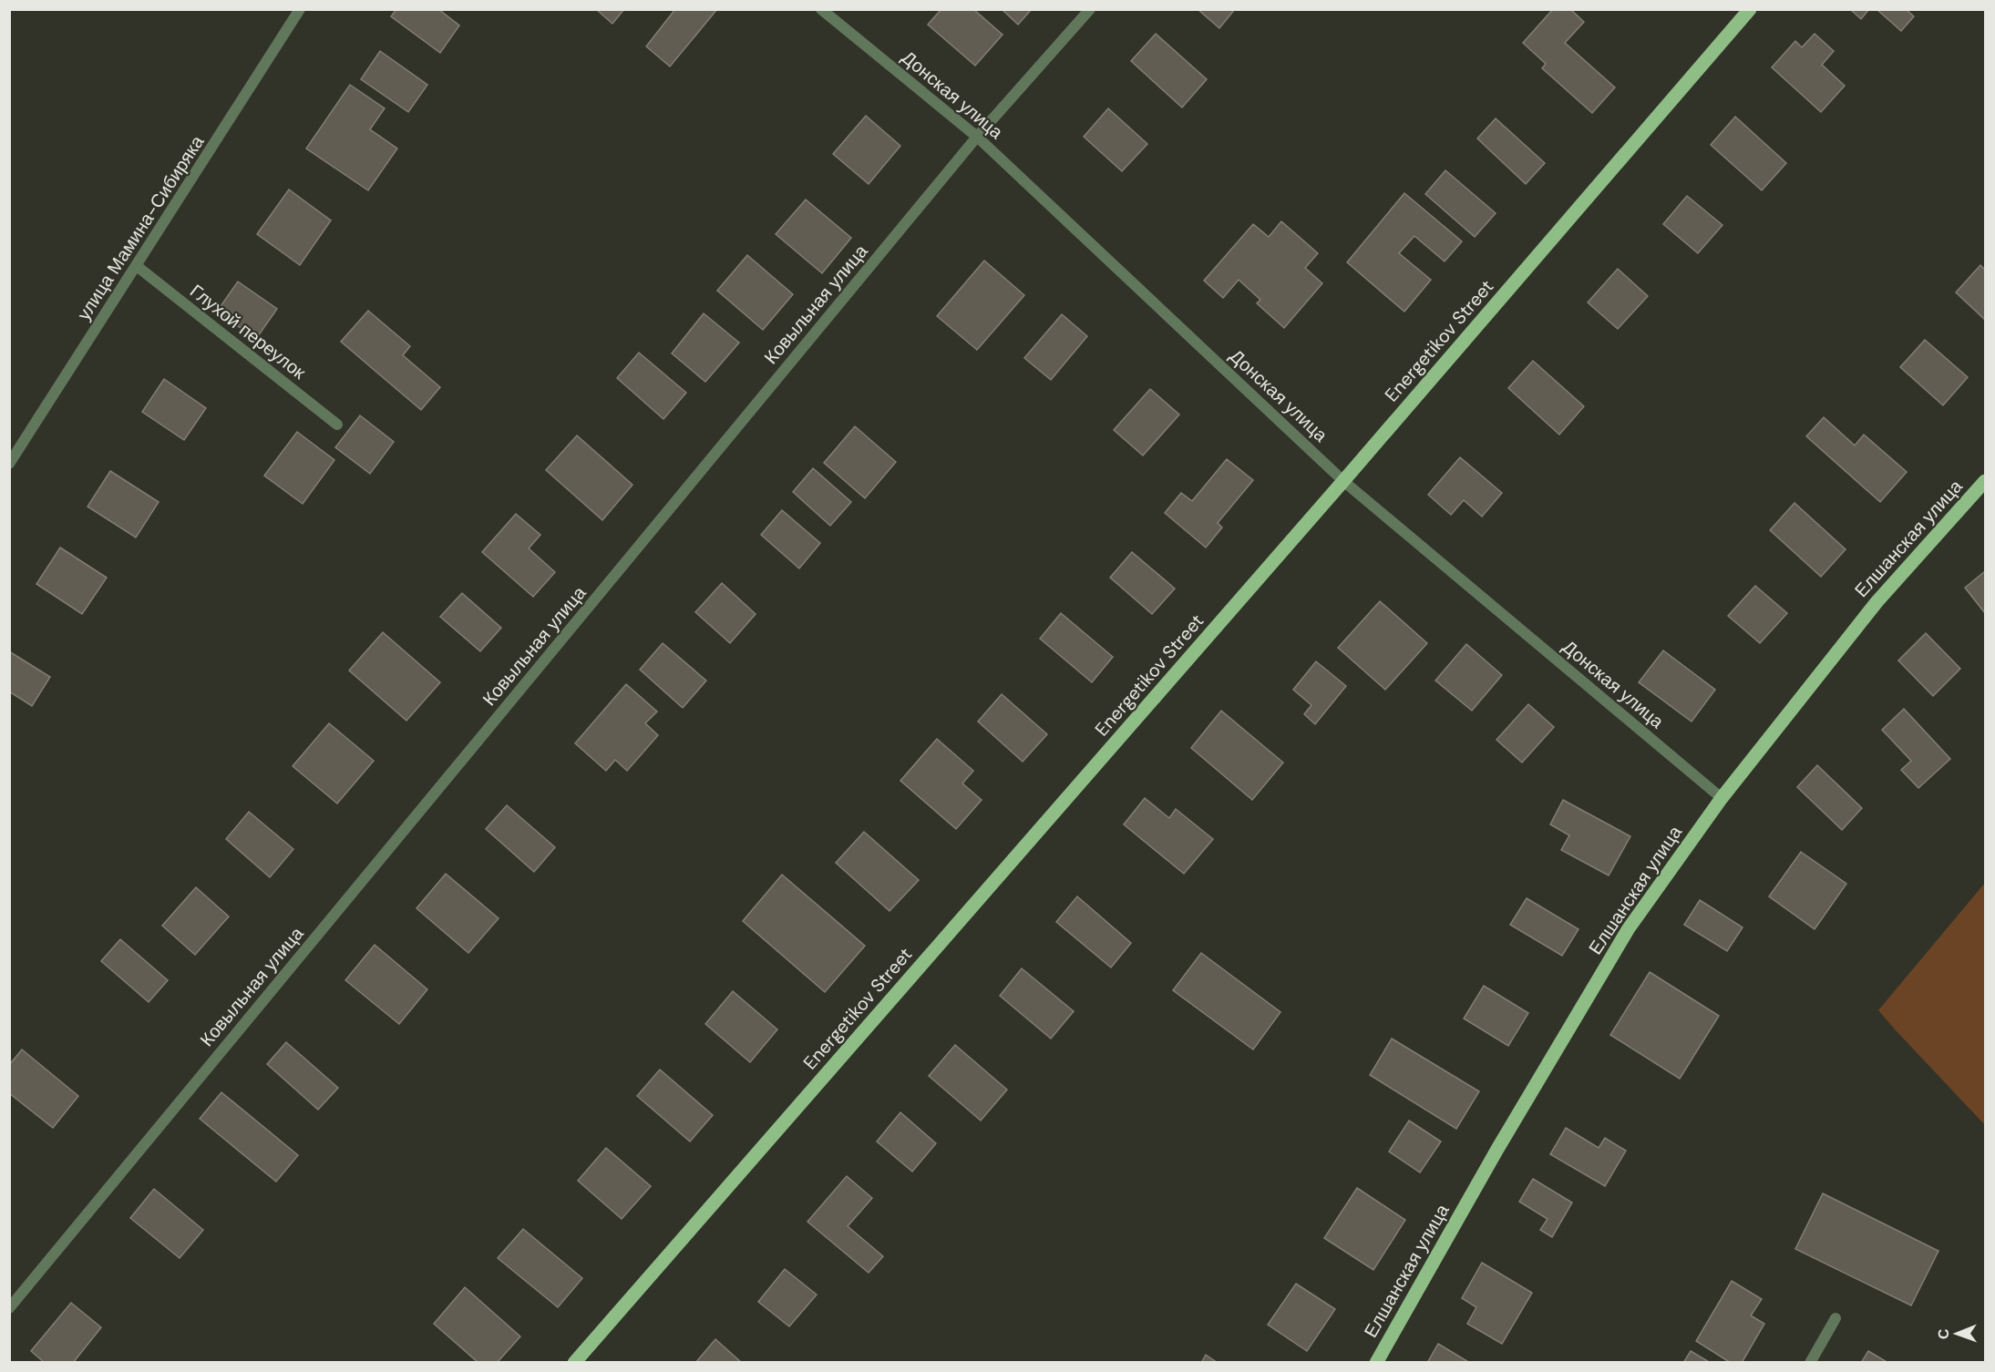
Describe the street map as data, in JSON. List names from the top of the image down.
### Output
{
  "streets": {
    "main road": ["Energetikov Street", "Елшанская улица"],
    "street": [
      "Донская улица",
      "улица Мамина-Сибиряка",
      "Ковыльная улица",
      "Глухой переулок"
    ]
  },
  "crossings": [
    ["Донская улица", "Ковыльная улица"],
    ["Донская улица", "Energetikov Street"],
    ["Донская улица", "Елшанская улица"],
    ["улица Мамина-Сибиряка", "Глухой переулок"]
  ],
  "north": "left"
}
